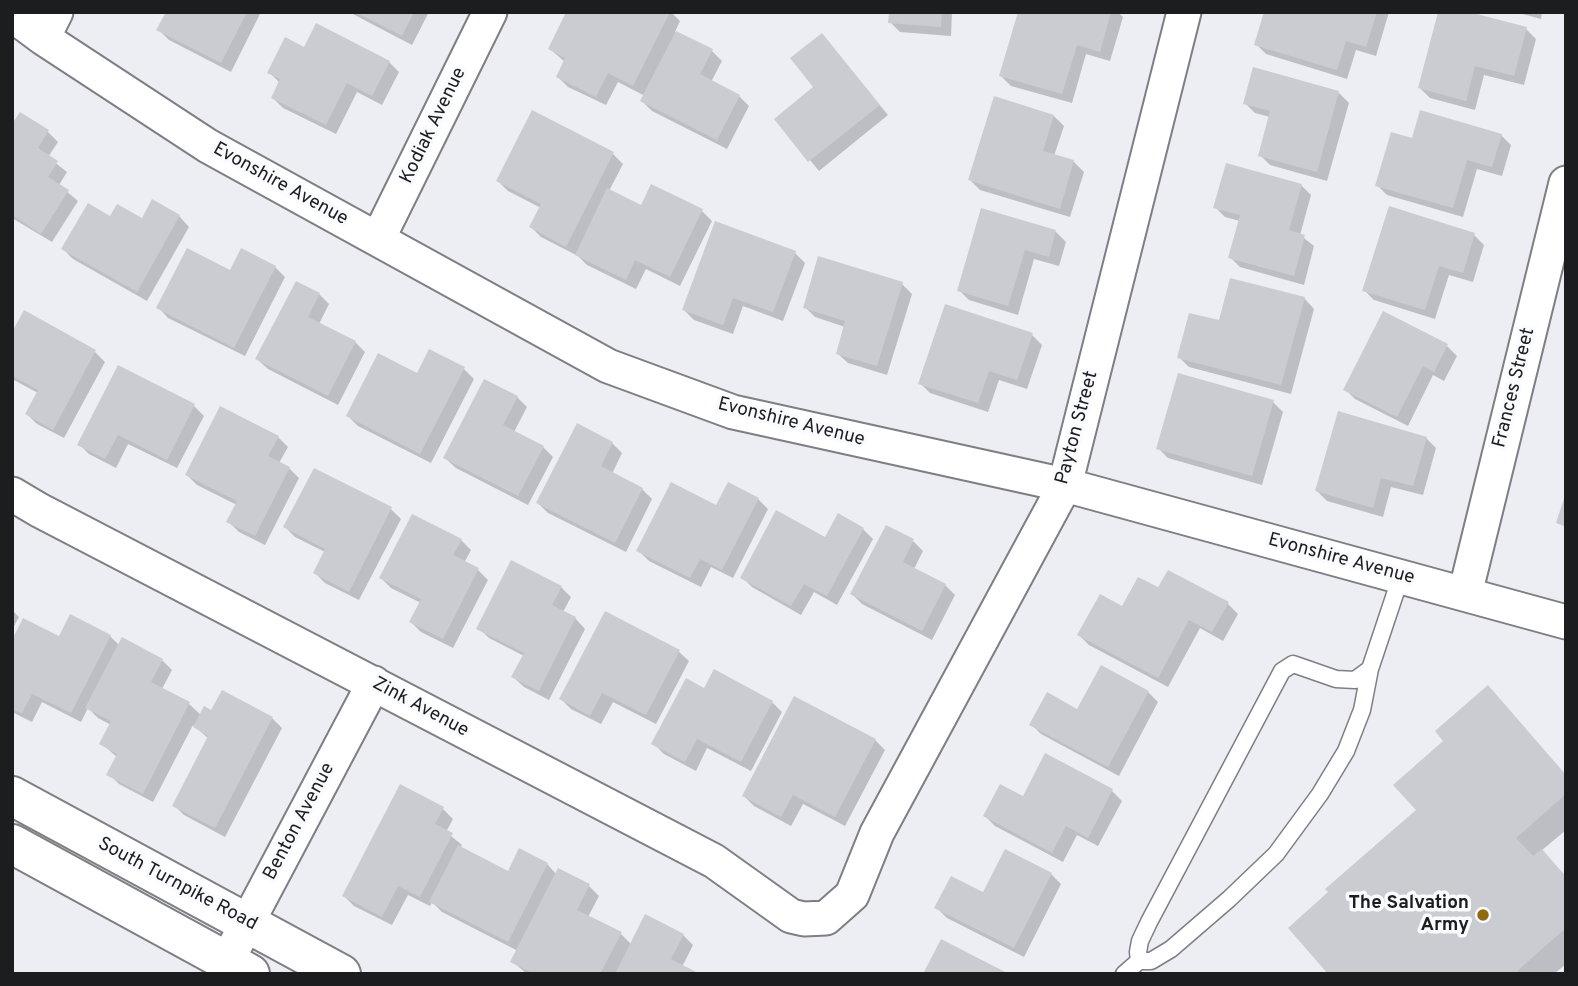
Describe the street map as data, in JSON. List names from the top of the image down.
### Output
{
  "streets": {
    "street": [
      "Kodiak Avenue",
      "Evonshire Avenue",
      "Frances Street",
      "Payton Street",
      "Zink Avenue",
      "Benton Avenue",
      "South Turnpike Road"
    ]
  },
  "crossings": [
    ["Kodiak Avenue", "Evonshire Avenue"],
    ["Evonshire Avenue", "Frances Street"],
    ["Evonshire Avenue", "Payton Street"],
    ["Payton Street", "Zink Avenue"],
    ["Zink Avenue", "Benton Avenue"],
    ["Benton Avenue", "South Turnpike Road"]
  ],
  "places": ["The Salvation Army"]
}
